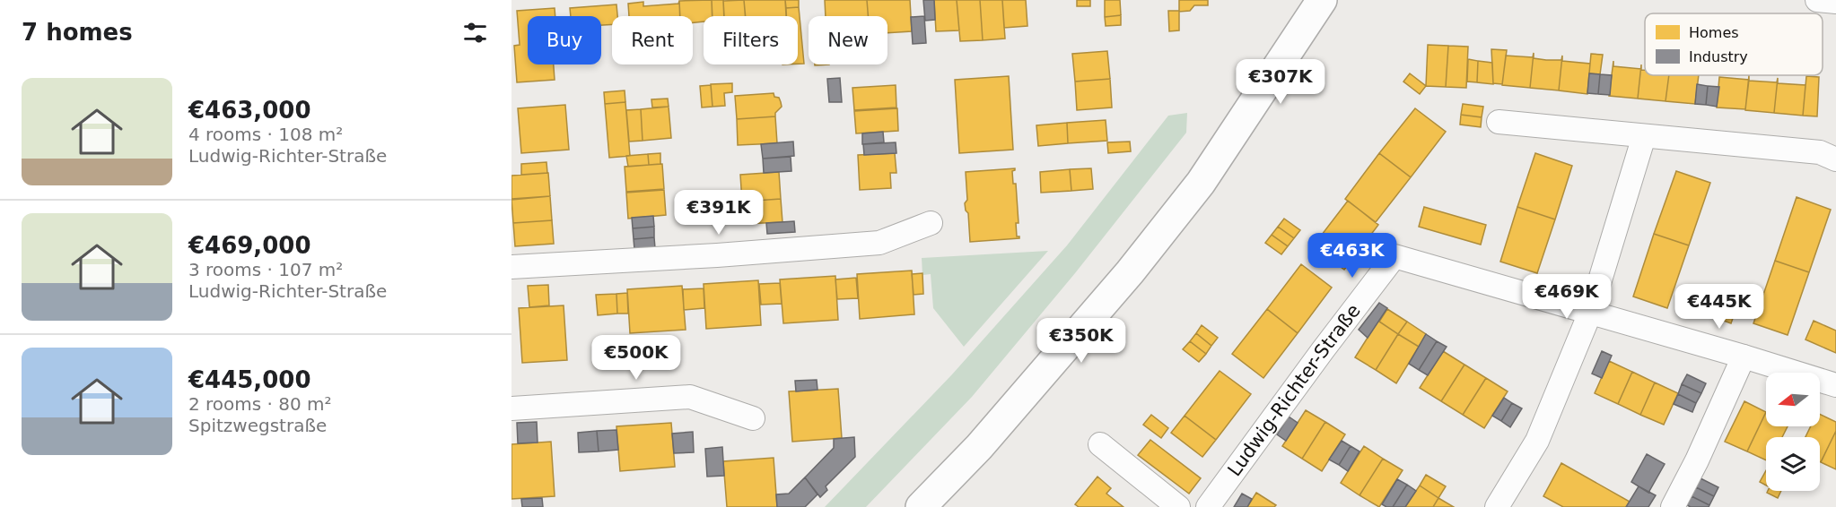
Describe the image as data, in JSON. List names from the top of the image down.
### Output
{
  "streets": {
    "street": ["Ludwig-Richter-Straße"]
  },
  "legend": ["Homes", "Industry"],
  "north": "left",
  "page": {
    "heading": "7 homes",
    "chip": [
      "Buy",
      "Rent",
      "Filters",
      "New"
    ],
    "price": [
      "€307K",
      "€391K",
      "€463K",
      "€469K",
      "€445K",
      "€350K",
      "€500K"
    ],
    "list": [
      {
        "name": "€463,000",
        "note": "4 rooms · 108 m² · Ludwig-Richter-Straße"
      },
      {
        "name": "€469,000",
        "note": "3 rooms · 107 m² · Ludwig-Richter-Straße"
      },
      {
        "name": "€445,000",
        "note": "2 rooms · 80 m² · Spitzwegstraße"
      }
    ]
  }
}
